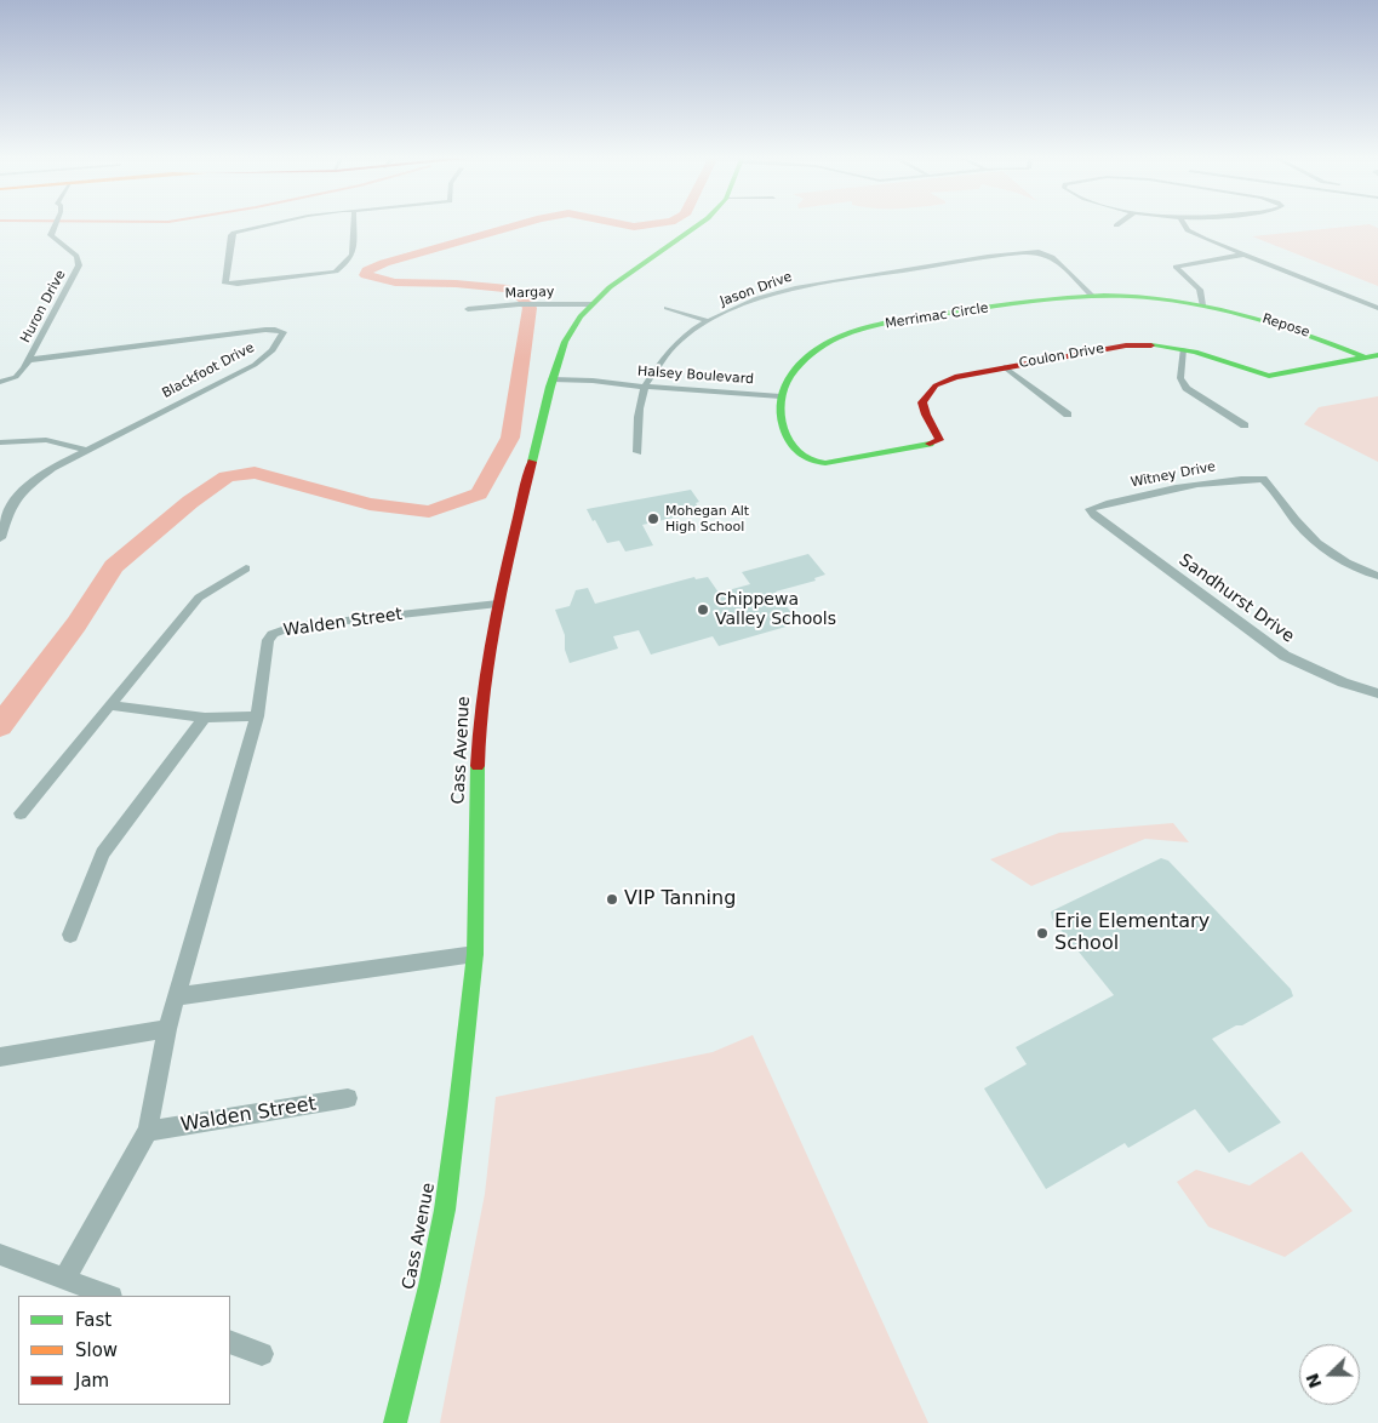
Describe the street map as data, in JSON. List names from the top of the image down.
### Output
{
  "streets": {
    "street": [
      "Jason Drive",
      "Margay",
      "Huron Drive",
      "Merrimac Circle",
      "Repose",
      "Coulon Drive",
      "Blackfoot Drive",
      "Halsey Boulevard",
      "Witney Drive",
      "Sandhurst Drive",
      "Walden Street",
      "Cass Avenue"
    ]
  },
  "crossings": [
    ["Jason Drive", "Merrimac Circle"],
    ["Jason Drive", "Halsey Boulevard"],
    ["Margay", "Cass Avenue"],
    ["Huron Drive", "Blackfoot Drive"],
    ["Merrimac Circle", "Repose"],
    ["Merrimac Circle", "Coulon Drive"],
    ["Merrimac Circle", "Halsey Boulevard"],
    ["Repose", "Coulon Drive"],
    ["Coulon Drive", "Halsey Boulevard"],
    ["Halsey Boulevard", "Cass Avenue"],
    ["Witney Drive", "Sandhurst Drive"],
    ["Walden Street", "Cass Avenue"]
  ],
  "places": [
    "Mohegan Alt High School",
    "Chippewa Valley Schools",
    "VIP Tanning",
    "Erie Elementary School"
  ],
  "legend": ["Fast", "Slow", "Jam"],
  "north": "left"
}
